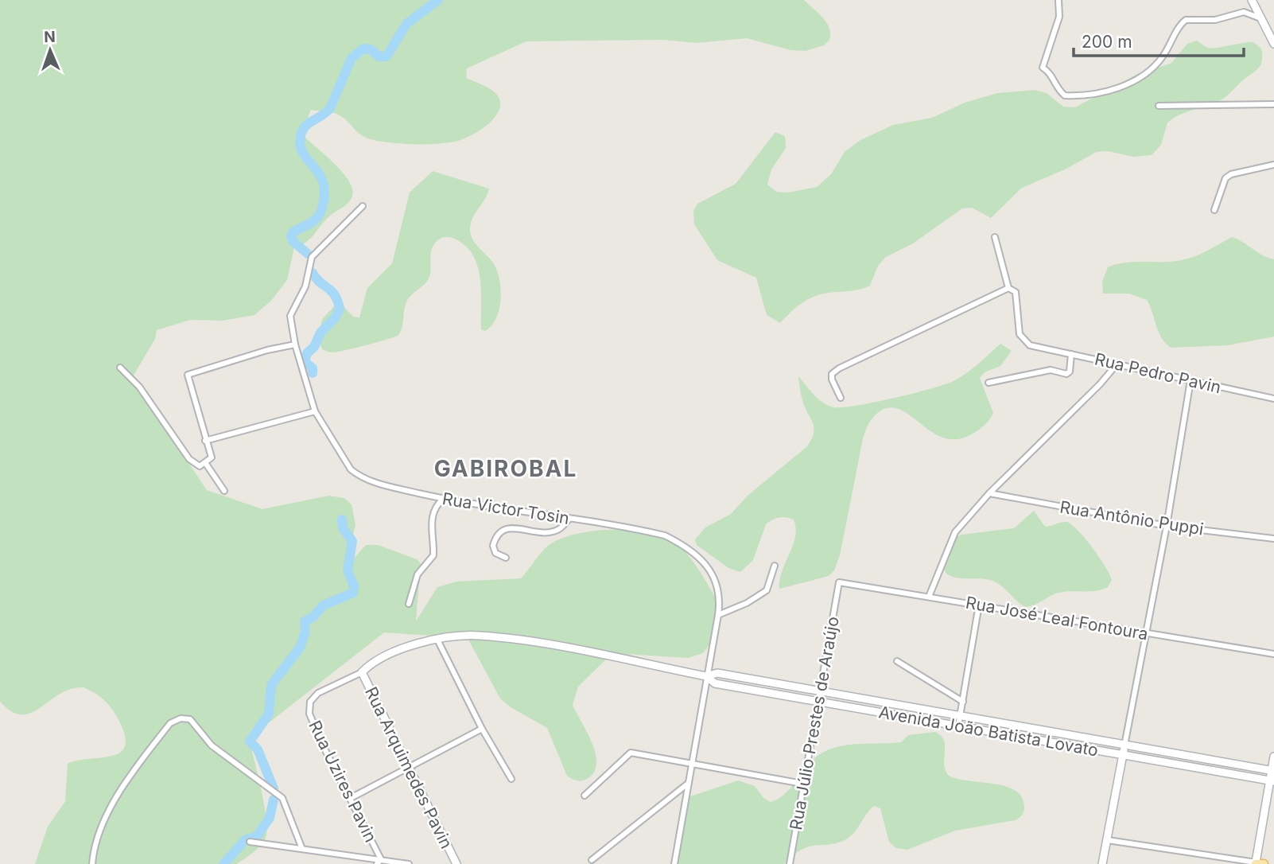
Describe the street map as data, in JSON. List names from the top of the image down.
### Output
{
  "streets": {
    "street": [
      "Rua Pedro Pavin",
      "Rua Victor Tosin",
      "Rua Antônio Puppi",
      "Rua José Leal Fontoura",
      "Rua Júlio Prestes de Araújo",
      "Avenida João Batista Lovato",
      "Rua Arquimedes Pavin",
      "Rua Uzires Pavin"
    ]
  },
  "crossings": [
    ["Rua Victor Tosin", "Avenida João Batista Lovato"],
    ["Rua José Leal Fontoura", "Rua Júlio Prestes de Araújo"],
    ["Rua Júlio Prestes de Araújo", "Avenida João Batista Lovato"],
    ["Avenida João Batista Lovato", "Rua Arquimedes Pavin"],
    ["Avenida João Batista Lovato", "Rua Uzires Pavin"],
    ["Rua Arquimedes Pavin", "Rua Uzires Pavin"]
  ],
  "districts": ["GABIROBAL"],
  "scale_bar": "200 m",
  "north": "top"
}
